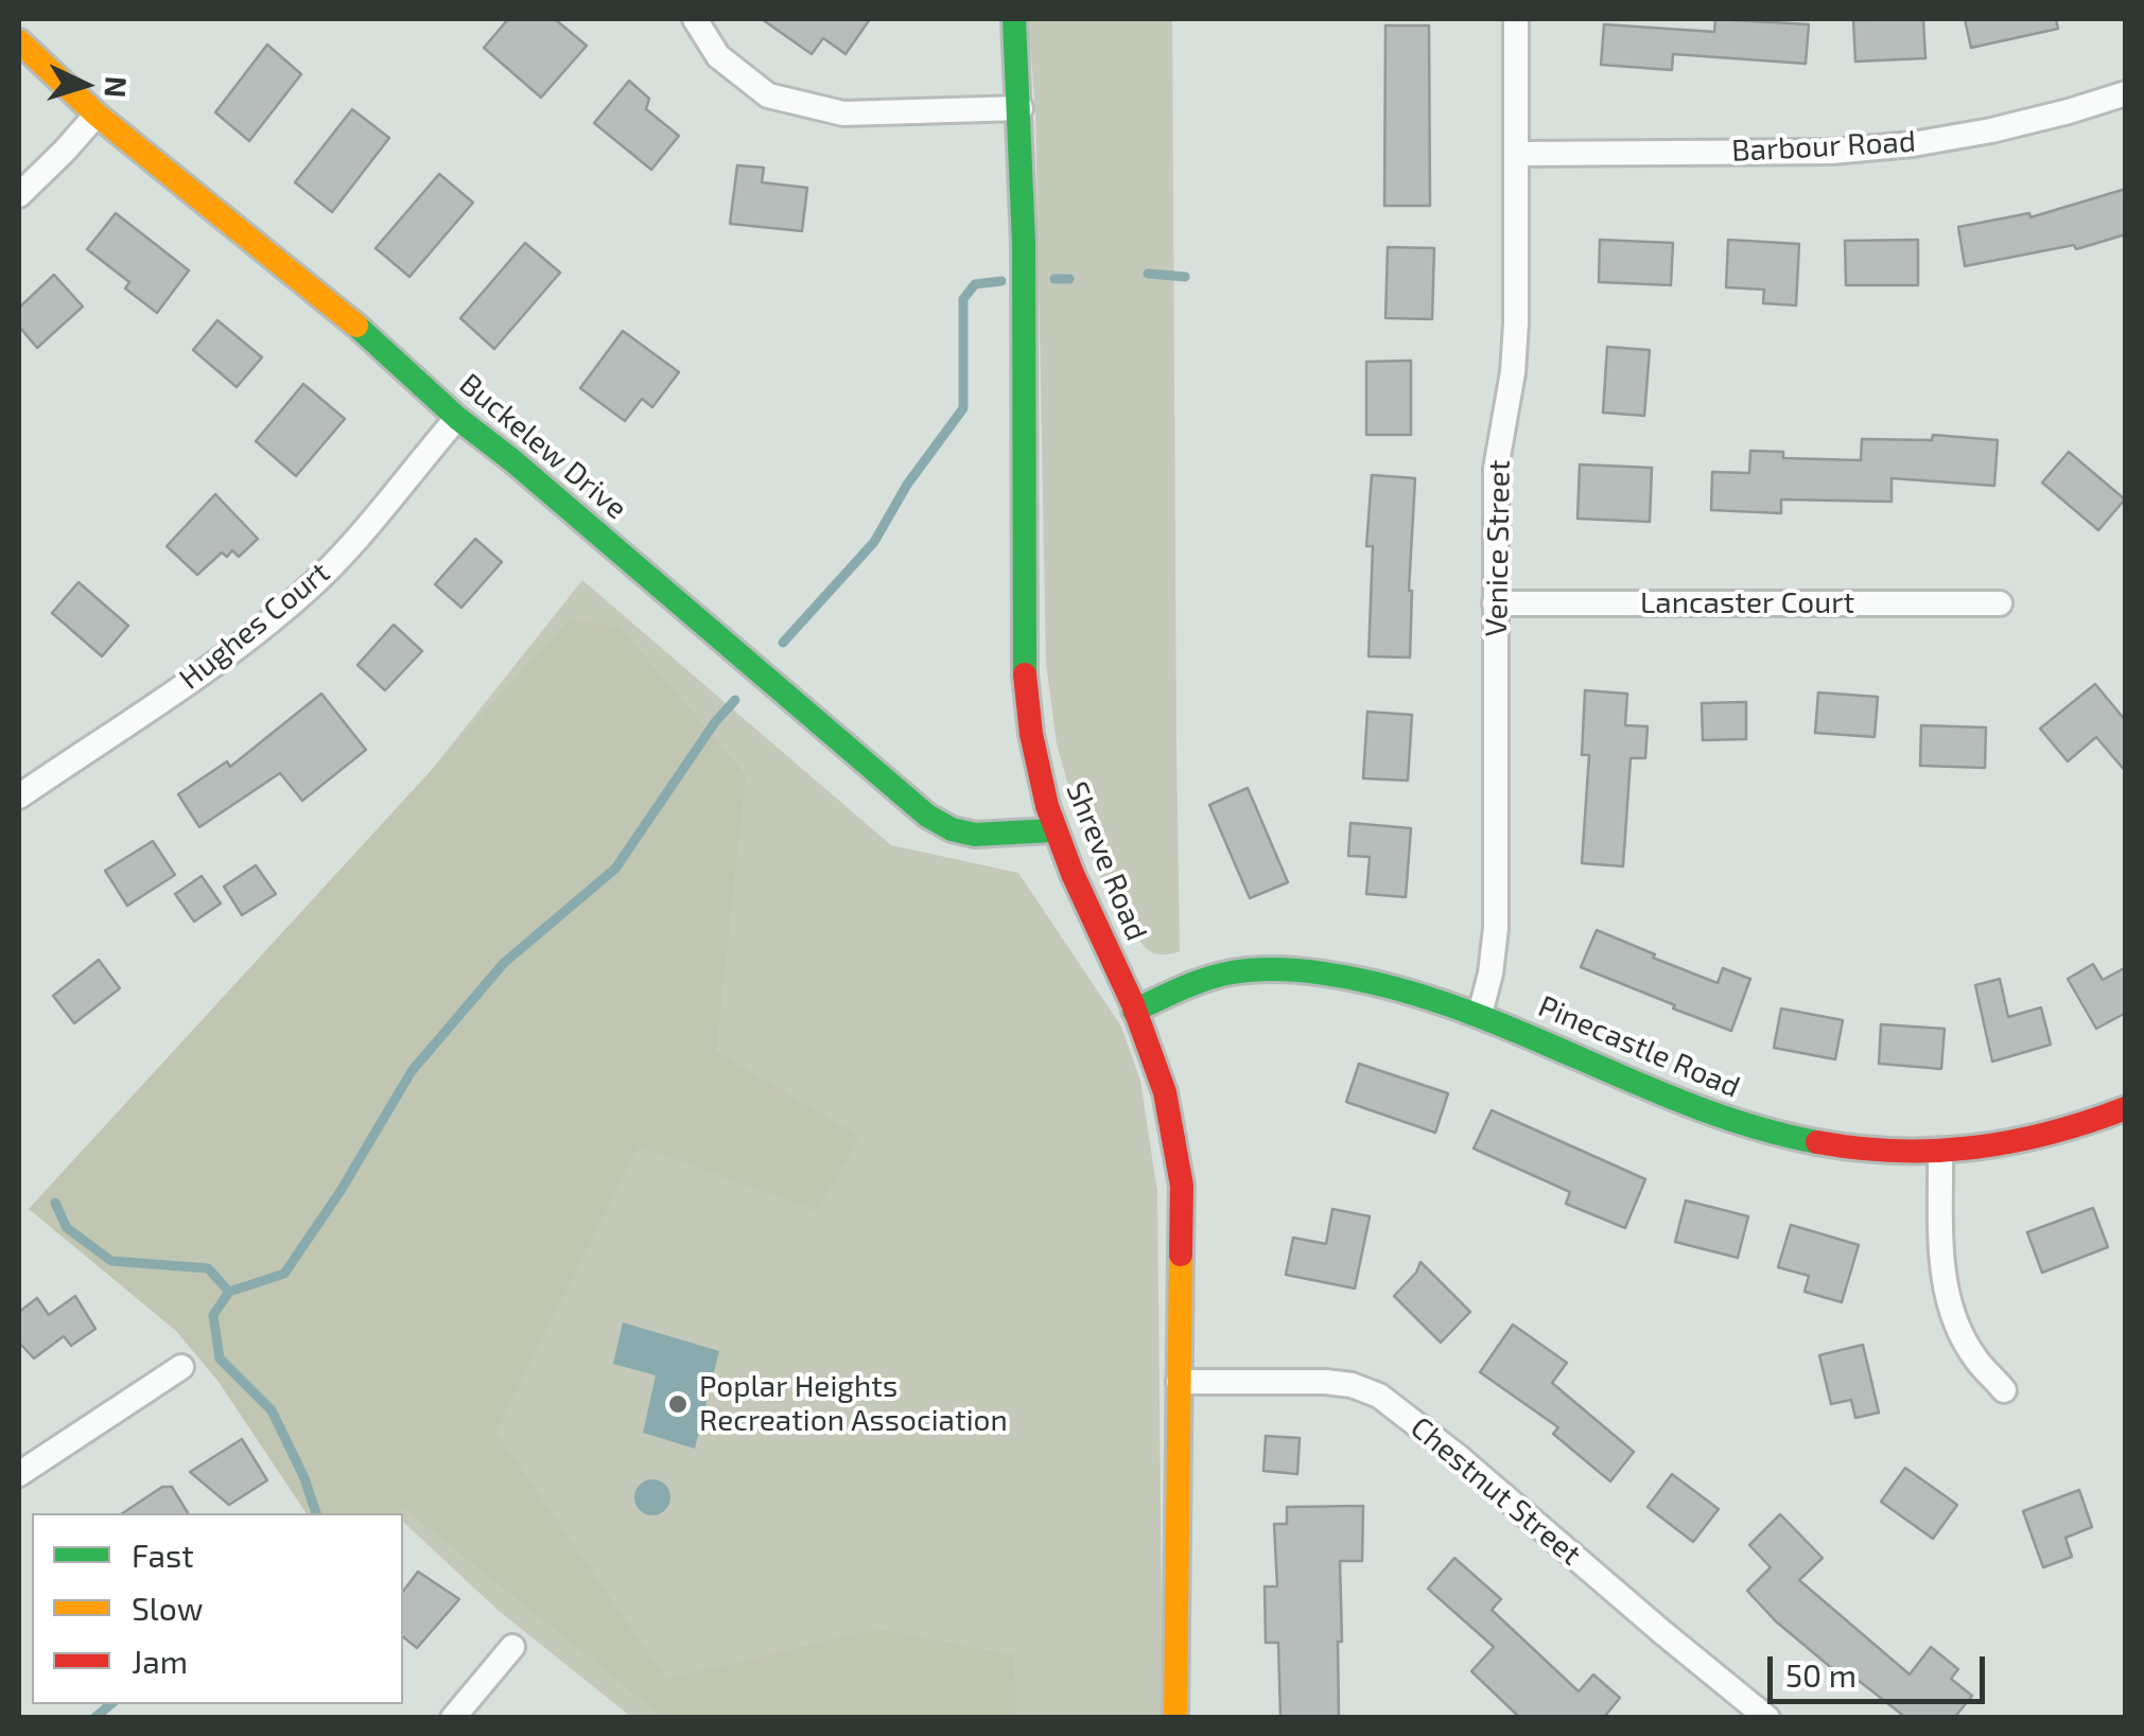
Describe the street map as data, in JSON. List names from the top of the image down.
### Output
{
  "streets": {
    "street": [
      "Barbour Road",
      "Buckelew Drive",
      "Venice Street",
      "Lancaster Court",
      "Hughes Court",
      "Shreve Road",
      "Pinecastle Road",
      "Chestnut Street"
    ]
  },
  "crossings": [
    ["Barbour Road", "Venice Street"],
    ["Buckelew Drive", "Hughes Court"],
    ["Buckelew Drive", "Shreve Road"],
    ["Venice Street", "Lancaster Court"],
    ["Venice Street", "Pinecastle Road"],
    ["Shreve Road", "Pinecastle Road"],
    ["Shreve Road", "Chestnut Street"]
  ],
  "places": ["Poplar Heights Recreation Association"],
  "legend": ["Fast", "Slow", "Jam"],
  "scale_bar": "50 m",
  "north": "right"
}
